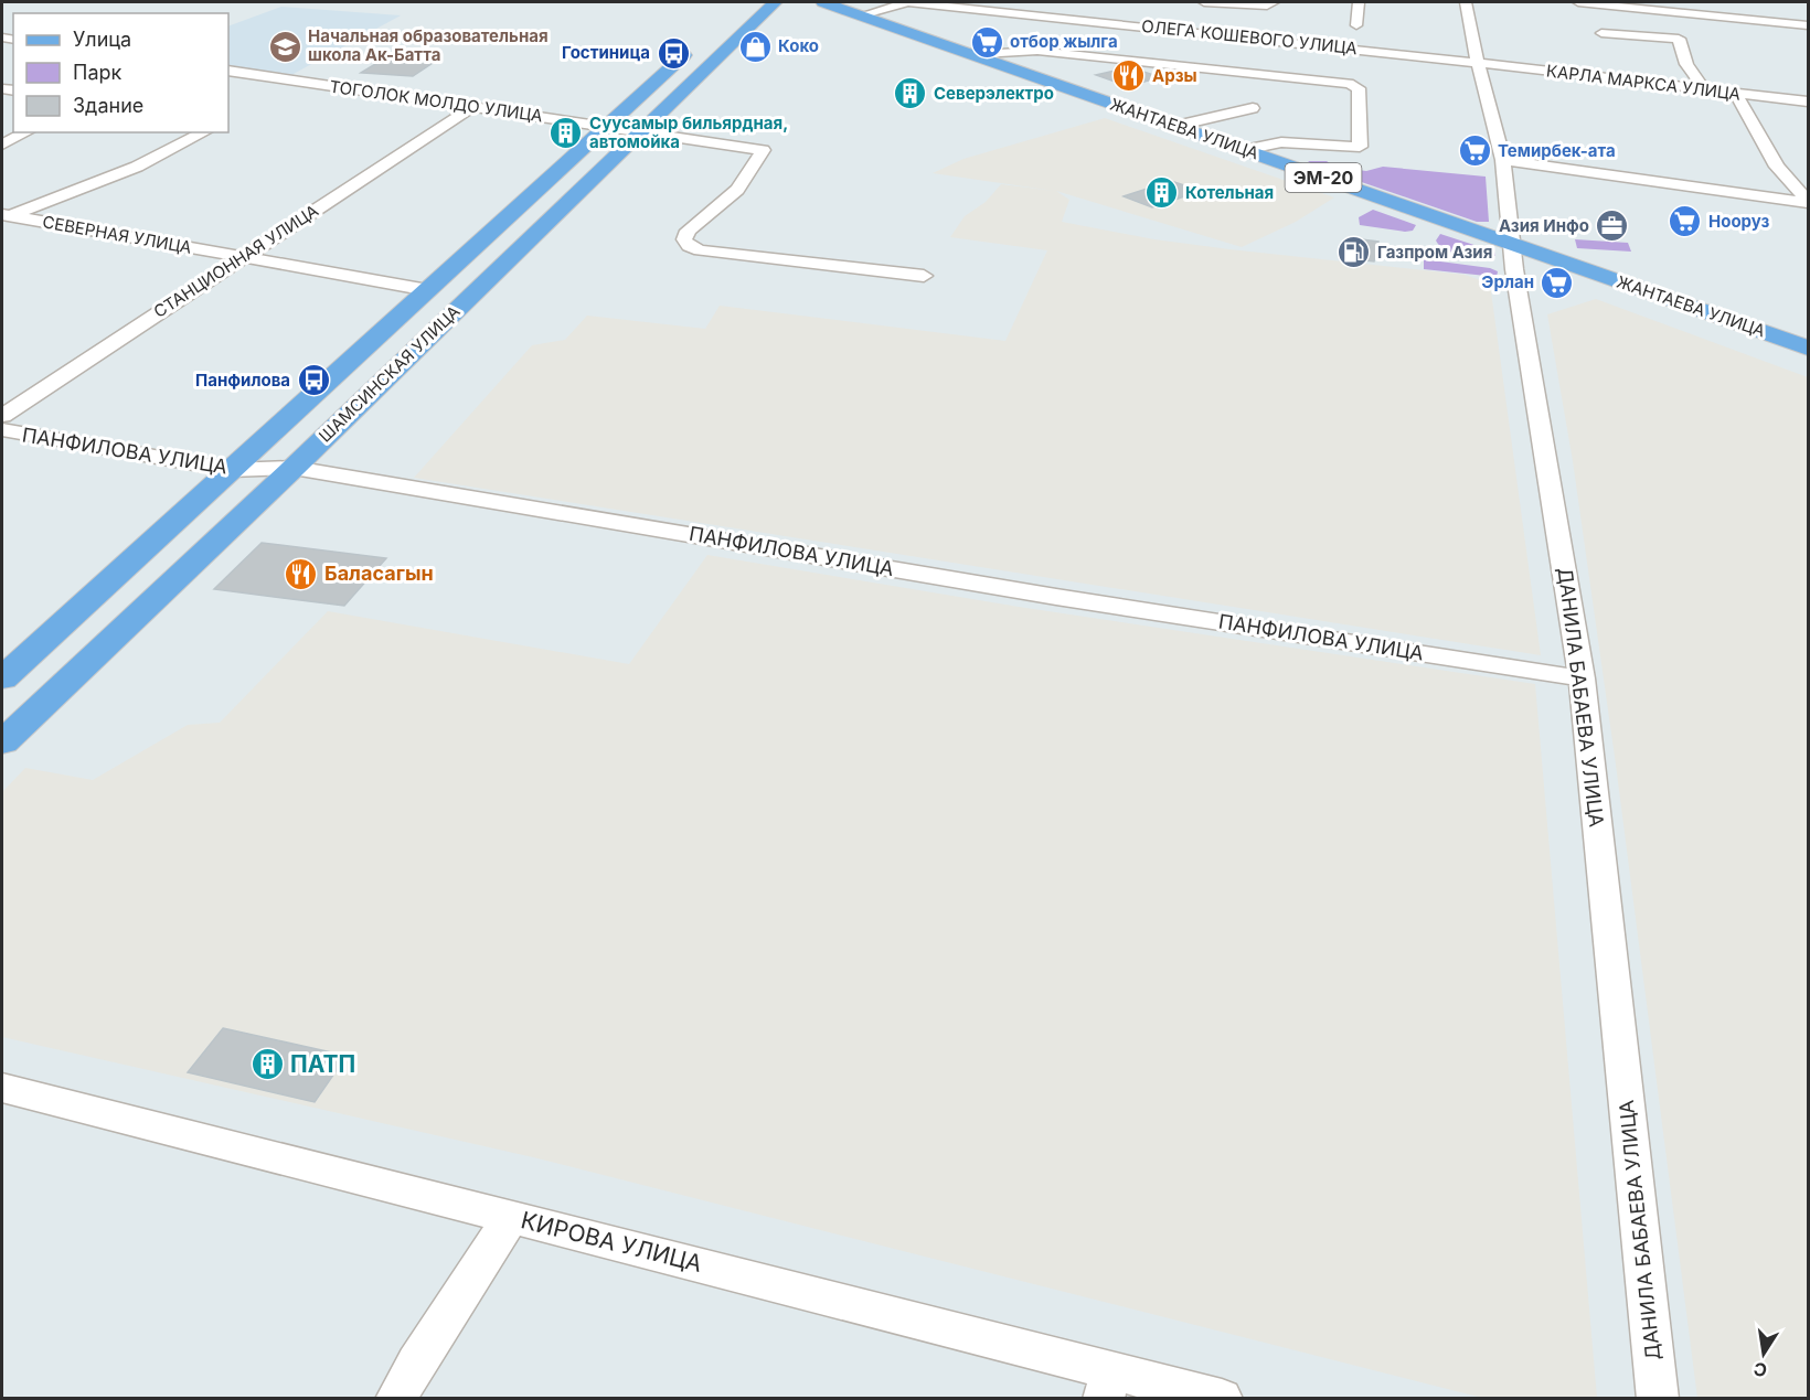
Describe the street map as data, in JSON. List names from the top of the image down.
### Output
{
  "streets": {
    "main road": ["ЖАНТАЕВА УЛИЦА", "ЭМ-20", "ШАМСИНСКАЯ УЛИЦА"],
    "street": [
      "ОЛЕГА КОШЕВОГО УЛИЦА",
      "КАРЛА МАРКСА УЛИЦА",
      "ТОГОЛОК МОЛДО УЛИЦА",
      "СЕВЕРНАЯ УЛИЦА",
      "СТАНЦИОННАЯ УЛИЦА",
      "ПАНФИЛОВА УЛИЦА",
      "ДАНИЛА БАБАЕВА УЛИЦА",
      "КИРОВА УЛИЦА"
    ]
  },
  "crossings": [
    ["ОЛЕГА КОШЕВОГО УЛИЦА", "КАРЛА МАРКСА УЛИЦА"],
    ["ОЛЕГА КОШЕВОГО УЛИЦА", "ДАНИЛА БАБАЕВА УЛИЦА"],
    ["КАРЛА МАРКСА УЛИЦА", "ДАНИЛА БАБАЕВА УЛИЦА"],
    ["ТОГОЛОК МОЛДО УЛИЦА", "СТАНЦИОННАЯ УЛИЦА"],
    ["ТОГОЛОК МОЛДО УЛИЦА", "ШАМСИНСКАЯ УЛИЦА"],
    ["ЖАНТАЕВА УЛИЦА", "ДАНИЛА БАБАЕВА УЛИЦА"],
    ["СЕВЕРНАЯ УЛИЦА", "СТАНЦИОННАЯ УЛИЦА"],
    ["СЕВЕРНАЯ УЛИЦА", "ШАМСИНСКАЯ УЛИЦА"],
    ["ШАМСИНСКАЯ УЛИЦА", "ПАНФИЛОВА УЛИЦА"],
    ["ПАНФИЛОВА УЛИЦА", "ДАНИЛА БАБАЕВА УЛИЦА"]
  ],
  "places": {
    "supermarket": [
      "отбор жылга",
      "Темирбек-ата",
      "Нооруз",
      "Эрлан"
    ],
    "school or university": ["Начальная образовательная школа Ак-Батта"],
    "shop": ["Коко"],
    "bus stop": ["Гостиница", "Панфилова"],
    "restaurant": ["Арзы", "Баласагын"],
    "building": [
      "Северэлектро",
      "Суусамыр бильярдная, автомойка",
      "Котельная",
      "ПАТП"
    ],
    "office": ["Азия Инфо"],
    "fuel station": ["Газпром Азия"]
  },
  "legend": ["Улица", "Парк", "Здание"],
  "north": "bottom"
}
